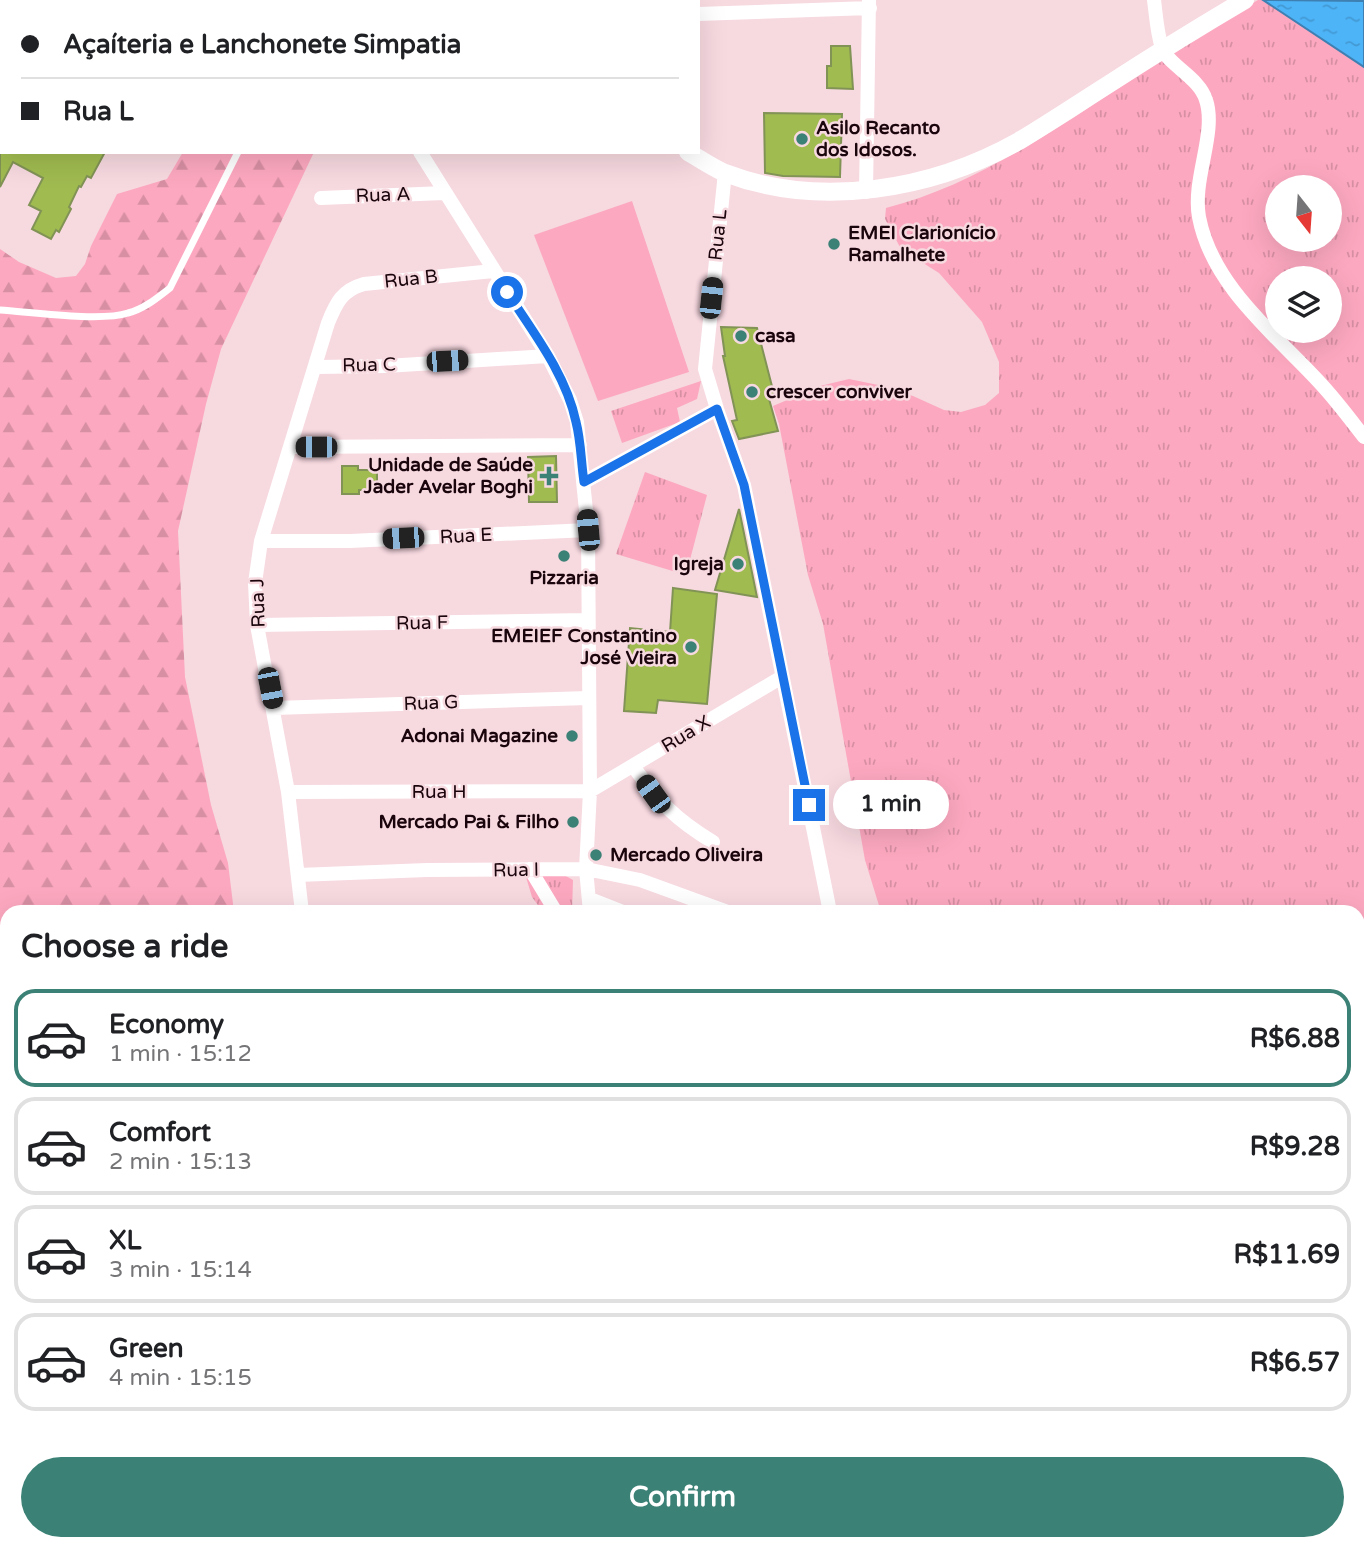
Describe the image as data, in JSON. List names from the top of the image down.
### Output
{
  "streets": {
    "street": [
      "Rua A",
      "Rua L",
      "Rua B",
      "Rua C",
      "Rua E",
      "Rua J",
      "Rua F",
      "Rua G",
      "Rua X",
      "Rua H",
      "Rua I"
    ]
  },
  "crossings": [
    ["Rua L", "Rua X"],
    ["Rua B", "Rua J"],
    ["Rua C", "Rua J"],
    ["Rua E", "Rua J"],
    ["Rua J", "Rua F"],
    ["Rua J", "Rua G"],
    ["Rua J", "Rua H"],
    ["Rua J", "Rua I"],
    ["Rua X", "Rua H"]
  ],
  "places": {
    "other": [
      "Asilo Recanto dos Idosos.",
      "EMEI Clarionício Ramalhete",
      "casa",
      "crescer conviver",
      "Pizzaria",
      "Igreja",
      "EMEIEF Constantino José Vieira",
      "Adonai Magazine",
      "Mercado Pai & Filho",
      "Mercado Oliveira"
    ],
    "health": ["Unidade de Saúde Jader Avelar Boghi"]
  },
  "north": "bottom",
  "page": {
    "banner": ["Açaíteria e Lanchonete Simpatia", "Rua L"],
    "bubble": "1 min",
    "heading": "Choose a ride",
    "list": [
      {
        "name": "Economy",
        "note": "1 min · 15:12",
        "value": "R$6.88"
      },
      {
        "name": "Comfort",
        "note": "2 min · 15:13",
        "value": "R$9.28"
      },
      {
        "name": "XL",
        "note": "3 min · 15:14",
        "value": "R$11.69"
      },
      {
        "name": "Green",
        "note": "4 min · 15:15",
        "value": "R$6.57"
      }
    ],
    "buttons": "Confirm"
  }
}
